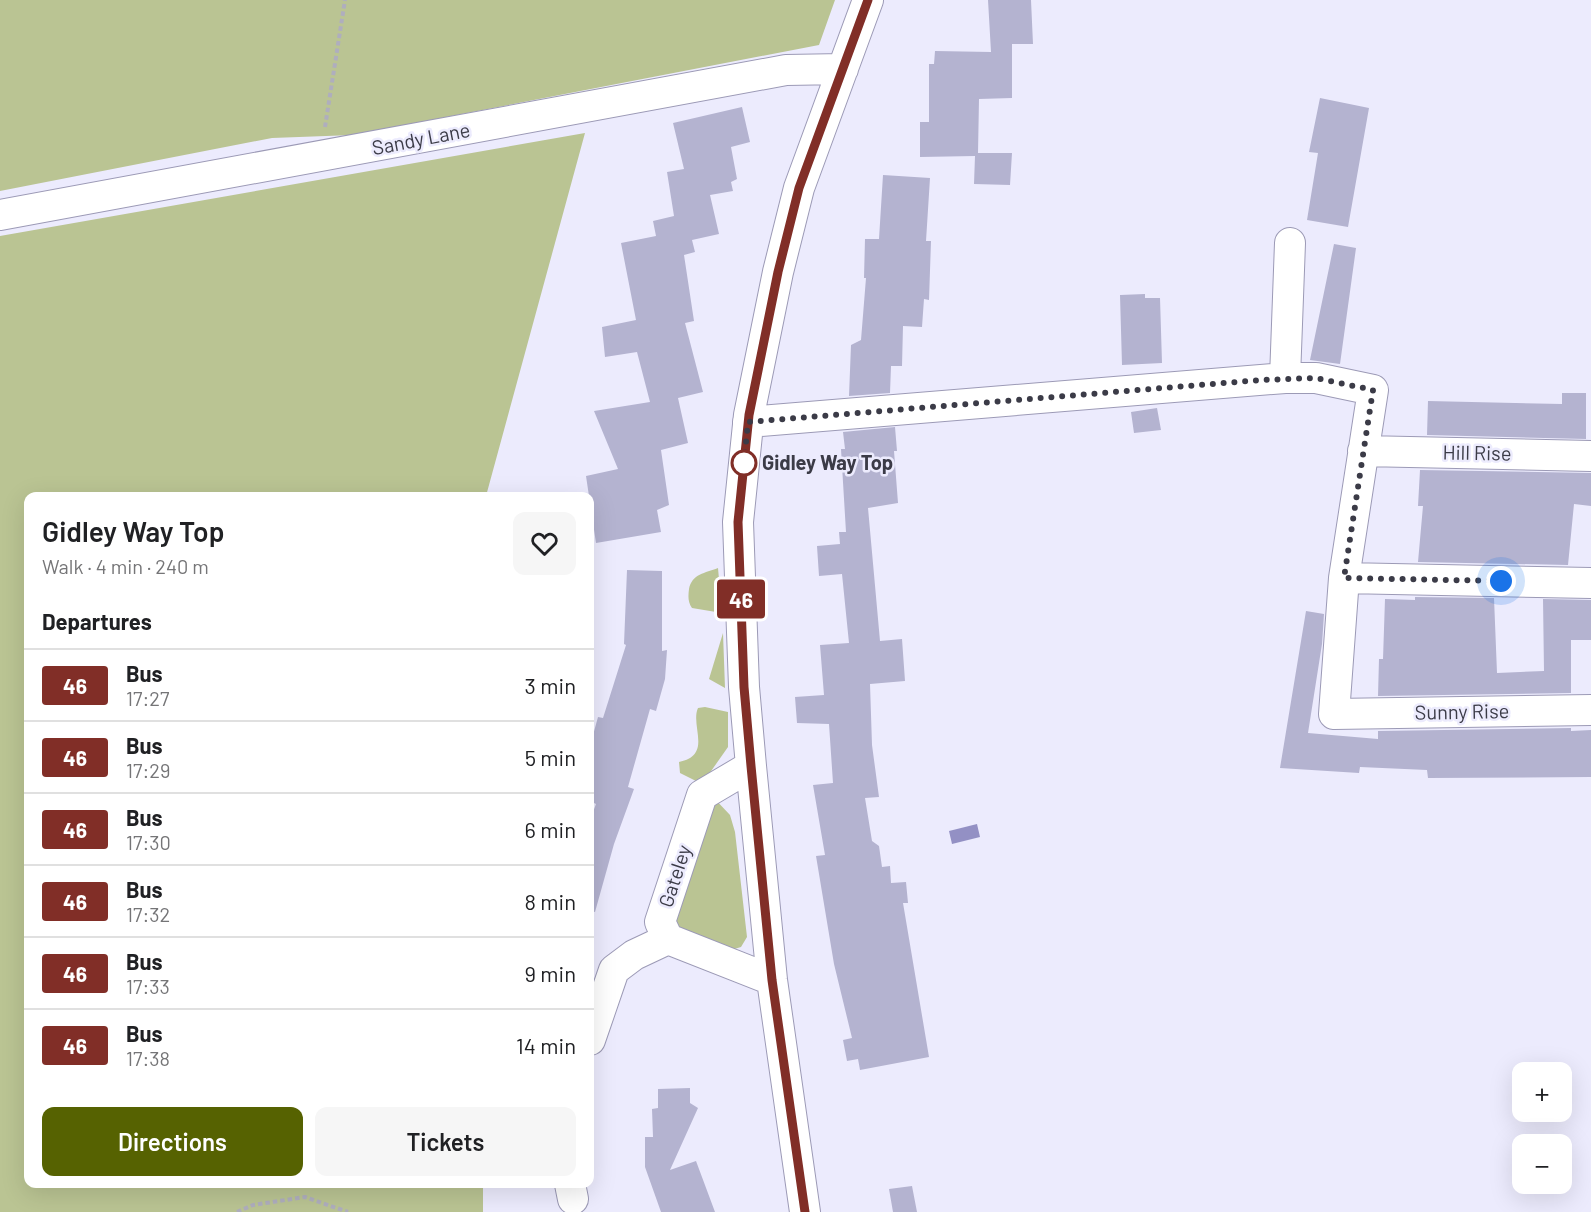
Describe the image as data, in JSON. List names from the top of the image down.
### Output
{
  "streets": {
    "street": [
      "Sandy Lane",
      "Hill Rise",
      "Sunny Rise",
      "Gateley"
    ]
  },
  "places": ["Gidley Way Top"],
  "lines": ["bus line 46"],
  "page": {
    "on_map": "46",
    "heading": [
      ["Gidley Way Top", "Walk · 4 min · 240 m"],
      "Departures"
    ],
    "list": [
      {
        "mark": "46",
        "name": "Bus",
        "note": "17:27",
        "value": "3 min"
      },
      {
        "mark": "46",
        "name": "Bus",
        "note": "17:29",
        "value": "5 min"
      },
      {
        "mark": "46",
        "name": "Bus",
        "note": "17:30",
        "value": "6 min"
      },
      {
        "mark": "46",
        "name": "Bus",
        "note": "17:32",
        "value": "8 min"
      },
      {
        "mark": "46",
        "name": "Bus",
        "note": "17:33",
        "value": "9 min"
      },
      {
        "mark": "46",
        "name": "Bus",
        "note": "17:38",
        "value": "14 min"
      }
    ],
    "map_buttons": ["+", "−"],
    "buttons": ["Directions", "Tickets"]
  }
}
